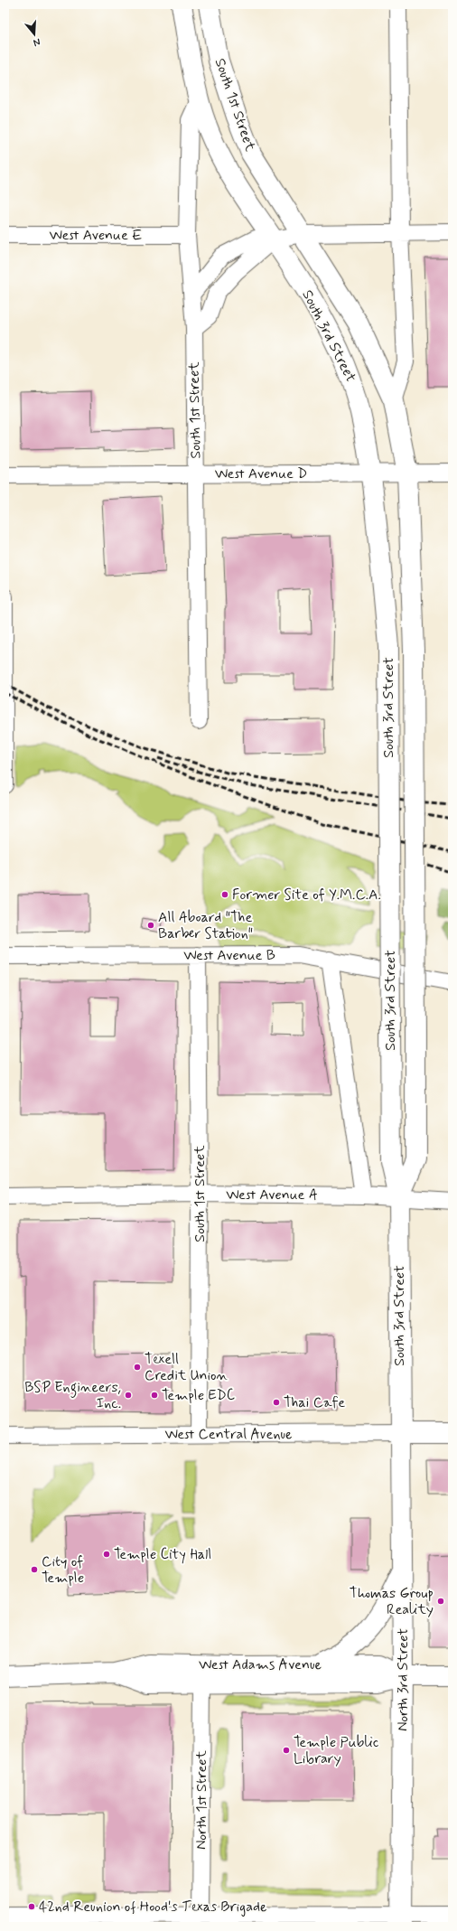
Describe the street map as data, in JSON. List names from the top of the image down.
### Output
{
  "streets": {
    "main road": [
      "South 1st Street",
      "South 3rd Street",
      "West Central Avenue",
      "West Adams Avenue",
      "North 3rd Street"
    ],
    "street": [
      "West Avenue E",
      "West Avenue D",
      "West Avenue B",
      "West Avenue A",
      "North 1st Street"
    ]
  },
  "crossings": [
    ["South 1st Street", "West Avenue E"],
    ["South 1st Street", "South 3rd Street"],
    ["South 1st Street", "West Avenue D"],
    ["South 1st Street", "West Avenue B"],
    ["South 1st Street", "West Avenue A"],
    ["South 1st Street", "West Central Avenue"],
    ["South 3rd Street", "West Avenue D"],
    ["South 3rd Street", "West Avenue A"],
    ["South 3rd Street", "West Central Avenue"],
    ["South 3rd Street", "North 3rd Street"],
    ["West Central Avenue", "North 3rd Street"],
    ["West Adams Avenue", "North 3rd Street"],
    ["West Adams Avenue", "North 1st Street"]
  ],
  "places": [
    "Former Site of Y.M.C.A.",
    "All Aboard \"The Barber Station\"",
    "Texell Credit Union",
    "BSP Engineers, Inc.",
    "Temple EDC",
    "Thai Cafe",
    "Temple City Hall",
    "City of Temple",
    "Thomas Group Reality",
    "Temple Public Library",
    "42nd Reunion of Hood's Texas Brigade"
  ],
  "north": "bottom"
}
